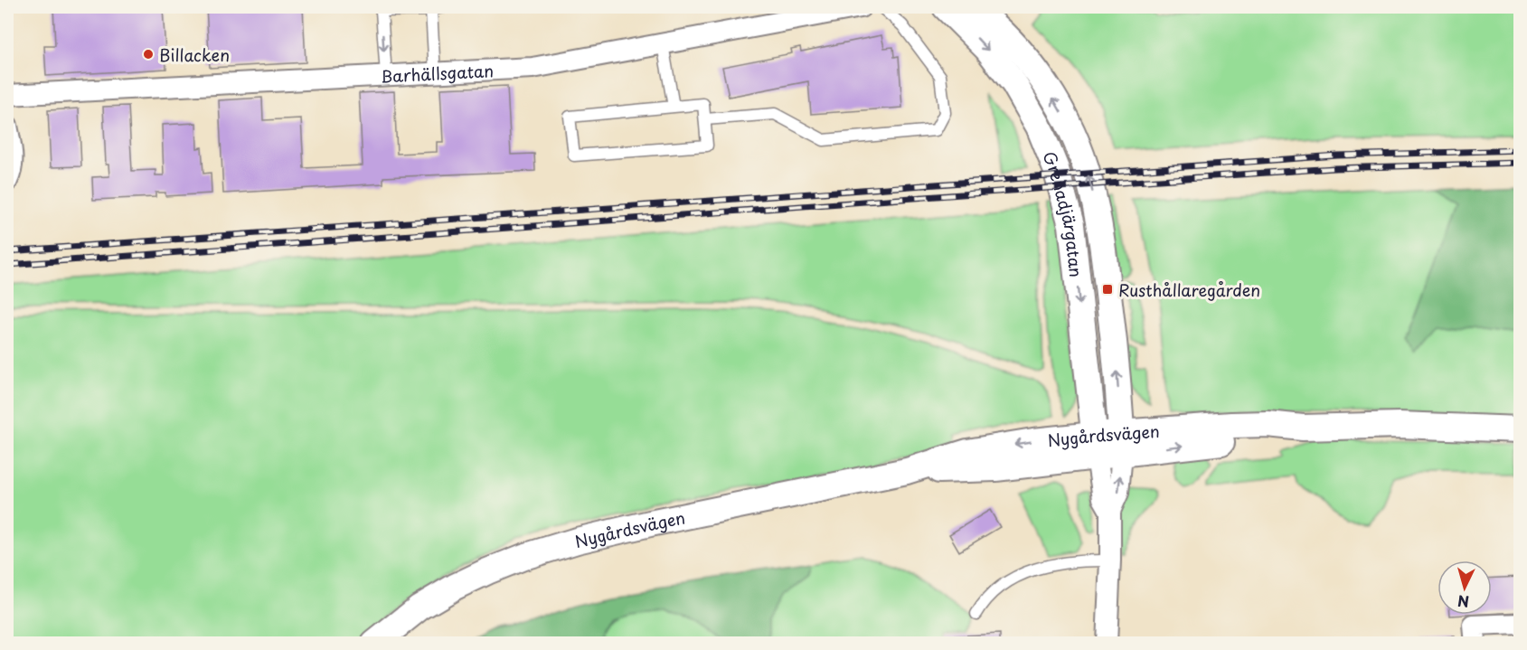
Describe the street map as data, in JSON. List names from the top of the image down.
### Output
{
  "streets": {
    "street": ["Barhällsgatan", "Grenadjärgatan", "Nygårdsvägen"]
  },
  "crossings": [
    ["Grenadjärgatan", "Nygårdsvägen"]
  ],
  "places": {
    "other": ["Billacken"],
    "transit": ["Rusthållaregården"]
  },
  "north": "bottom"
}
